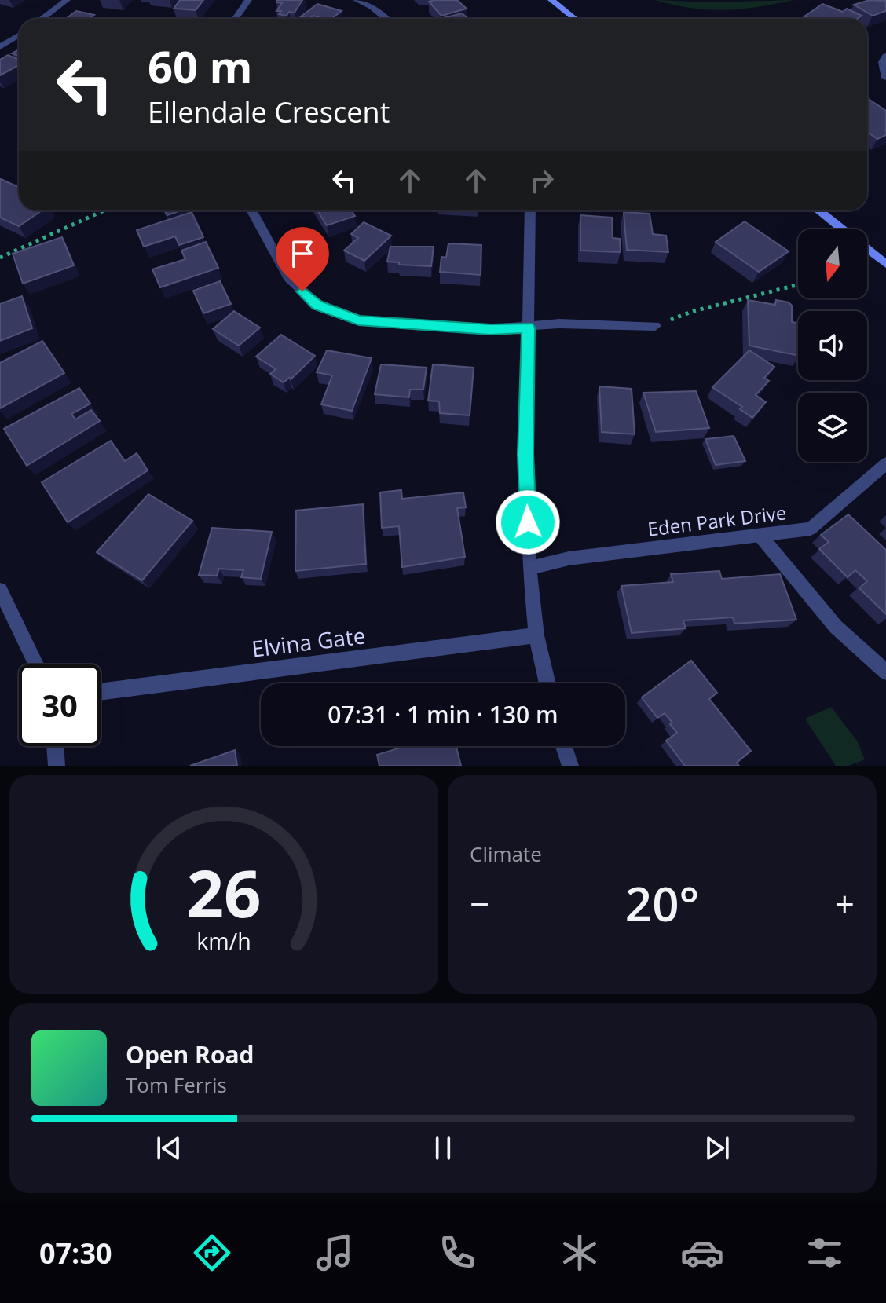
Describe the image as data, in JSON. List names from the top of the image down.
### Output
{
  "streets": {
    "street": ["Eden Park Drive", "Elvina Gate"]
  },
  "north": "bottom",
  "page": {
    "turn": ["60 m", "Ellendale Crescent"],
    "limit": "30",
    "trip": "07:31 · 1 min · 130 m",
    "tile": "Climate",
    "heat": ["−", "20°", "+"],
    "song": ["Open Road", "Tom Ferris"],
    "tabs": "07:30",
    "gauge": ["26", "km/h"]
  }
}
